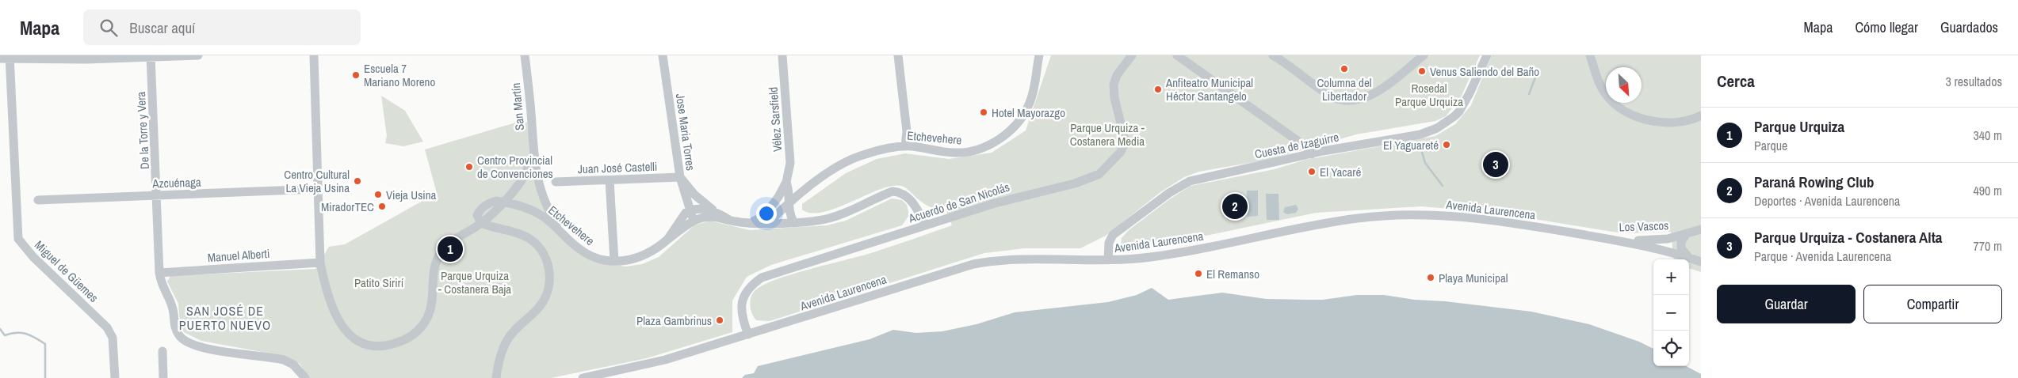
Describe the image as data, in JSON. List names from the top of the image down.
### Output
{
  "streets": {
    "street": [
      "San Martín",
      "Vélez Sarsfield",
      "De la Torre y Vera",
      "Jose Maria Torres",
      "Etchevehere",
      "Cuesta de Izaguirre",
      "Juan José Castelli",
      "Azcuénaga",
      "Acuerdo de San Nicolás",
      "Avenida Laurencena",
      "Los Vascos",
      "Manuel Alberti",
      "Miguel de Güemes"
    ]
  },
  "crossings": [
    ["San Martín", "Etchevehere"],
    ["Vélez Sarsfield", "Etchevehere"],
    ["De la Torre y Vera", "Azcuénaga"],
    ["De la Torre y Vera", "Manuel Alberti"],
    ["Jose Maria Torres", "Etchevehere"],
    ["Jose Maria Torres", "Juan José Castelli"],
    ["Cuesta de Izaguirre", "Avenida Laurencena"],
    ["Acuerdo de San Nicolás", "Avenida Laurencena"],
    ["Avenida Laurencena", "Los Vascos"]
  ],
  "districts": ["SAN JOSÉ DE PUERTO NUEVO"],
  "parks": [
    "Rosedal Parque Urquiza",
    "Parque Urquiza - Costanera Media",
    "Parque Urquiza - Costanera Baja",
    "Patito Sirirí"
  ],
  "places": [
    "Columna del Libertador",
    "Venus Saliendo del Baño",
    "Escuela 7 Mariano Moreno",
    "Anfiteatro Municipal Héctor Santangelo",
    "Hotel Mayorazgo",
    "El Yaguareté",
    "Centro Provincial de Convenciones",
    "El Yacaré",
    "Centro Cultural La Vieja Usina",
    "Vieja Usina",
    "MiradorTEC",
    "El Remanso",
    "Playa Municipal",
    "Plaza Gambrinus"
  ],
  "north": "bottom right",
  "page": {
    "header": "Mapa",
    "search": "Buscar aquí",
    "nav": ["Mapa", "Cómo llegar", "Guardados"],
    "heading": ["Cerca", "3 resultados"],
    "list": [
      {
        "mark": "1",
        "name": "Parque Urquiza",
        "note": "Parque",
        "value": "340 m"
      },
      {
        "mark": "2",
        "name": "Paraná Rowing Club",
        "note": "Deportes · Avenida Laurencena",
        "value": "490 m"
      },
      {
        "mark": "3",
        "name": "Parque Urquiza - Costanera Alta",
        "note": "Parque · Avenida Laurencena",
        "value": "770 m"
      }
    ],
    "pins": ["3", "2", "1"],
    "map_buttons": ["+", "−"],
    "buttons": ["Guardar", "Compartir"]
  }
}
